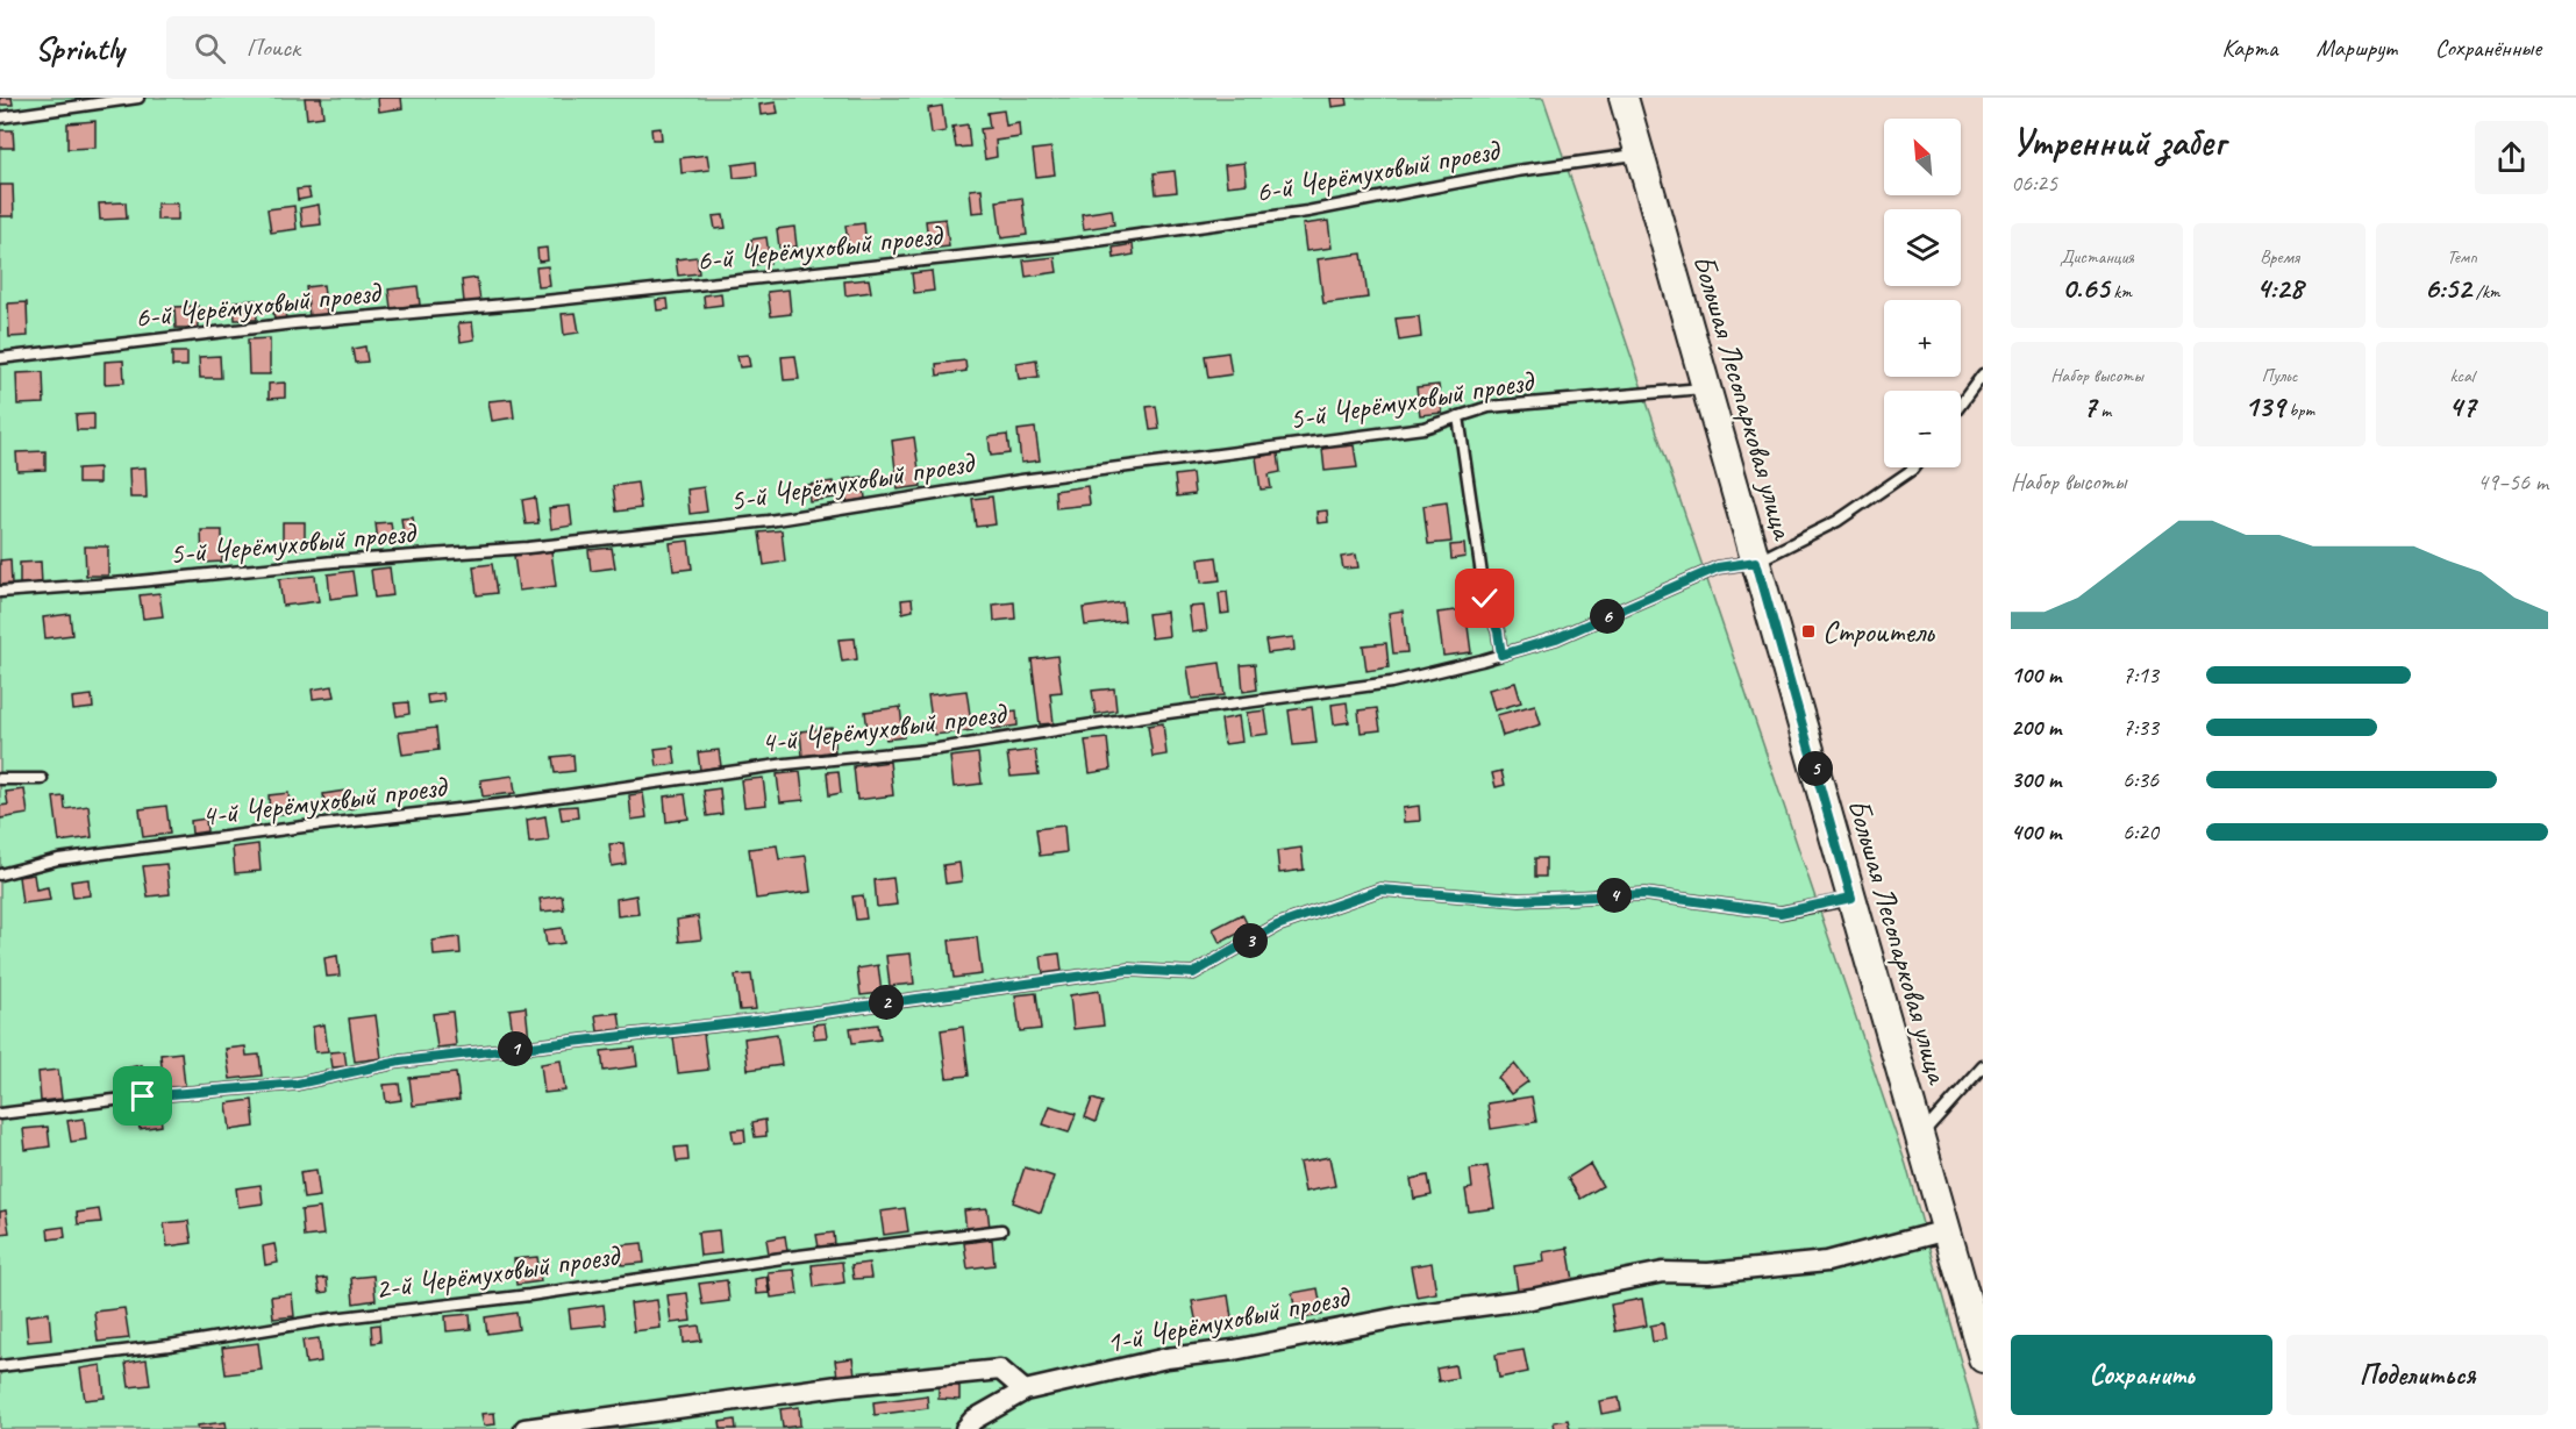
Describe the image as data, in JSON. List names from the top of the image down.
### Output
{
  "streets": {
    "main road": ["Большая Лесопарковая улица"],
    "street": ["1-й Черёмуховый проезд"],
    "lane": [
      "6-й Черёмуховый проезд",
      "5-й Черёмуховый проезд",
      "4-й Черёмуховый проезд",
      "2-й Черёмуховый проезд"
    ]
  },
  "crossings": [
    ["6-й Черёмуховый проезд", "Большая Лесопарковая улица"],
    ["Большая Лесопарковая улица", "5-й Черёмуховый проезд"],
    ["Большая Лесопарковая улица", "4-й Черёмуховый проезд"],
    ["Большая Лесопарковая улица", "1-й Черёмуховый проезд"]
  ],
  "places": {
    "transit": ["Строитель"]
  },
  "north": "top left",
  "page": {
    "header": "Sprintly",
    "search": "Поиск",
    "nav": ["Карта", "Маршрут", "Сохранённые"],
    "heading": ["Утренний забег", "06:25"],
    "map_buttons": ["+", "−"],
    "stats": [
      ["Дистанция", "0.65 km"],
      ["Время", "4:28"],
      ["Темп", "6:52 /km"],
      ["Набор высоты", "7 m"],
      ["Пульс", "139 bpm"],
      ["kcal", "47"]
    ],
    "chart": ["Набор высоты", "49–56 m"],
    "pins": [
      "6",
      "5",
      "4",
      "3",
      "2",
      "1"
    ],
    "list": [
      {
        "name": "100 m",
        "note": "7:13"
      },
      {
        "name": "200 m",
        "note": "7:33"
      },
      {
        "name": "300 m",
        "note": "6:36"
      },
      {
        "name": "400 m",
        "note": "6:20"
      }
    ],
    "buttons": ["Сохранить", "Поделиться"]
  }
}
